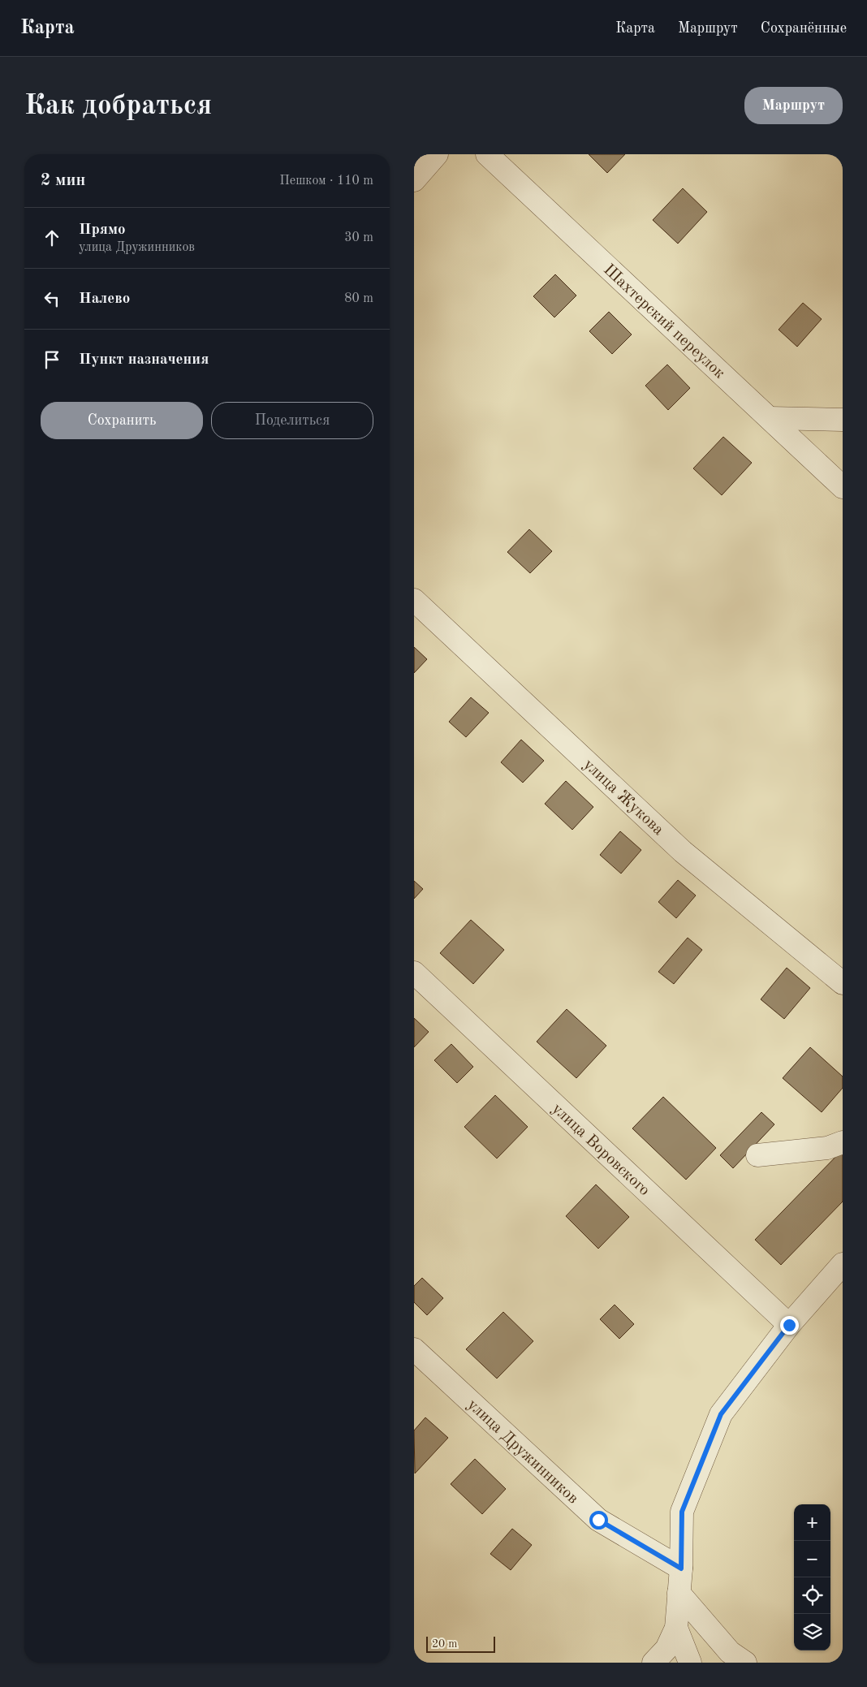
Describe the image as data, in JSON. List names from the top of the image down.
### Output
{
  "streets": {
    "street": [
      "Шахтерский переулок",
      "улица Жукова",
      "улица Воровского",
      "улица Дружинников"
    ]
  },
  "scale_bar": "20 m",
  "page": {
    "header": "Карта",
    "nav": ["Карта", "Маршрут", "Сохранённые"],
    "buttons": [
      "Маршрут",
      ["Сохранить", "Поделиться"]
    ],
    "title": "Как добраться",
    "heading": ["2 мин", "Пешком · 110 m"],
    "list": [
      ["Прямо", "улица Дружинников", "30 m"],
      ["Налево", "80 m"],
      "Пункт назначения"
    ],
    "map_buttons": ["+", "−"],
    "scale": "20 m"
  }
}
